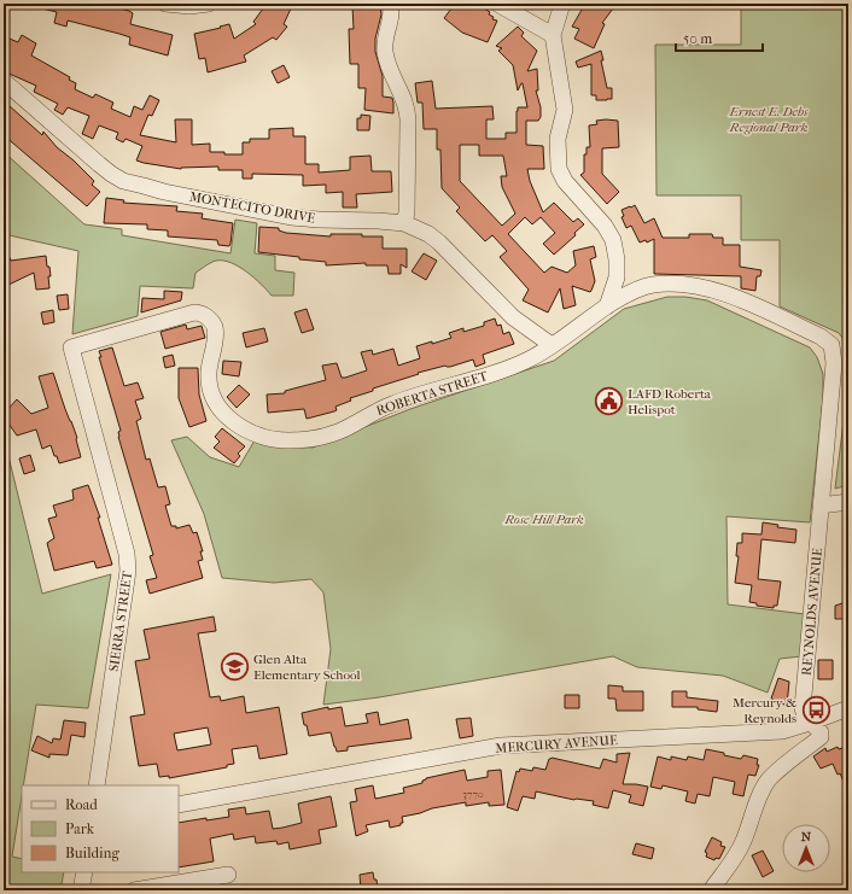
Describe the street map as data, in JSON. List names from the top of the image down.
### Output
{
  "streets": {
    "street": [
      "MONTECITO DRIVE",
      "ROBERTA STREET",
      "REYNOLDS AVENUE",
      "SIERRA STREET",
      "MERCURY AVENUE"
    ]
  },
  "crossings": [
    ["MONTECITO DRIVE", "ROBERTA STREET"],
    ["ROBERTA STREET", "REYNOLDS AVENUE"],
    ["ROBERTA STREET", "SIERRA STREET"],
    ["REYNOLDS AVENUE", "MERCURY AVENUE"]
  ],
  "parks": ["Ernest E. Debs Regional Park", "Rose Hill Park"],
  "places": {
    "public building": ["LAFD Roberta Helispot"],
    "school or university": ["Glen Alta Elementary School"],
    "bus stop": ["Mercury & Reynolds"]
  },
  "house_numbers": ["3770"],
  "legend": ["Road", "Park", "Building"],
  "scale_bar": "50 m",
  "north": "top"
}
